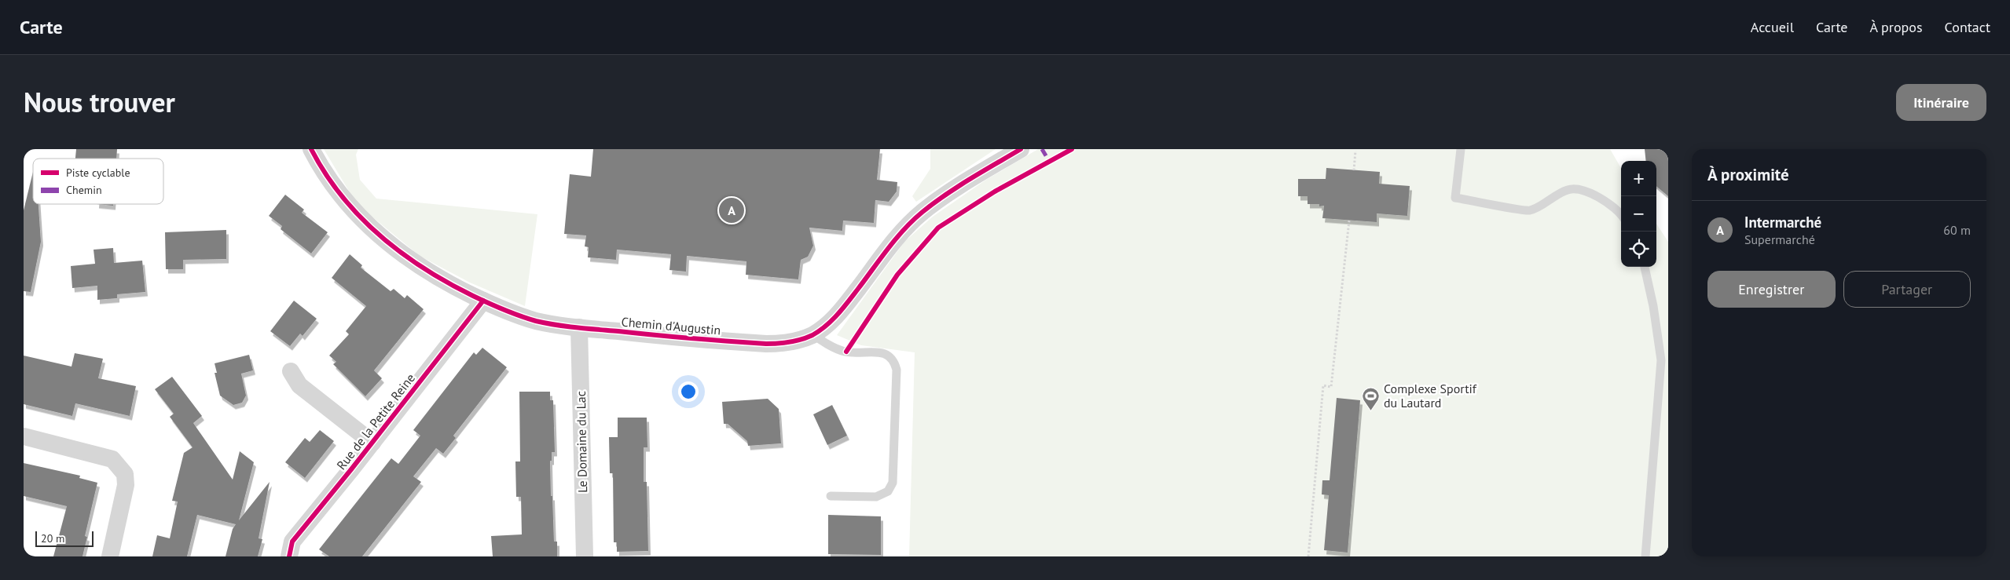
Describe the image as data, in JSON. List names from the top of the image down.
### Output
{
  "streets": {
    "street": ["Chemin d'Augustin", "Rue de la Petite Reine", "Le Domaine du Lac"]
  },
  "crossings": [
    ["Chemin d'Augustin", "Rue de la Petite Reine"],
    ["Chemin d'Augustin", "Le Domaine du Lac"]
  ],
  "places": {
    "sports": ["Complexe Sportif du Lautard"]
  },
  "legend": ["Piste cyclable", "Chemin"],
  "scale_bar": "20 m",
  "page": {
    "header": "Carte",
    "nav": [
      "Accueil",
      "Carte",
      "À propos",
      "Contact"
    ],
    "title": "Nous trouver",
    "buttons": [
      "Itinéraire",
      ["Enregistrer", "Partager"]
    ],
    "heading": "À proximité",
    "map_buttons": ["+", "−"],
    "pins": "A",
    "list": [
      {
        "mark": "A",
        "name": "Intermarché",
        "note": "Supermarché",
        "value": "60 m"
      }
    ],
    "scale": "20 m"
  }
}
